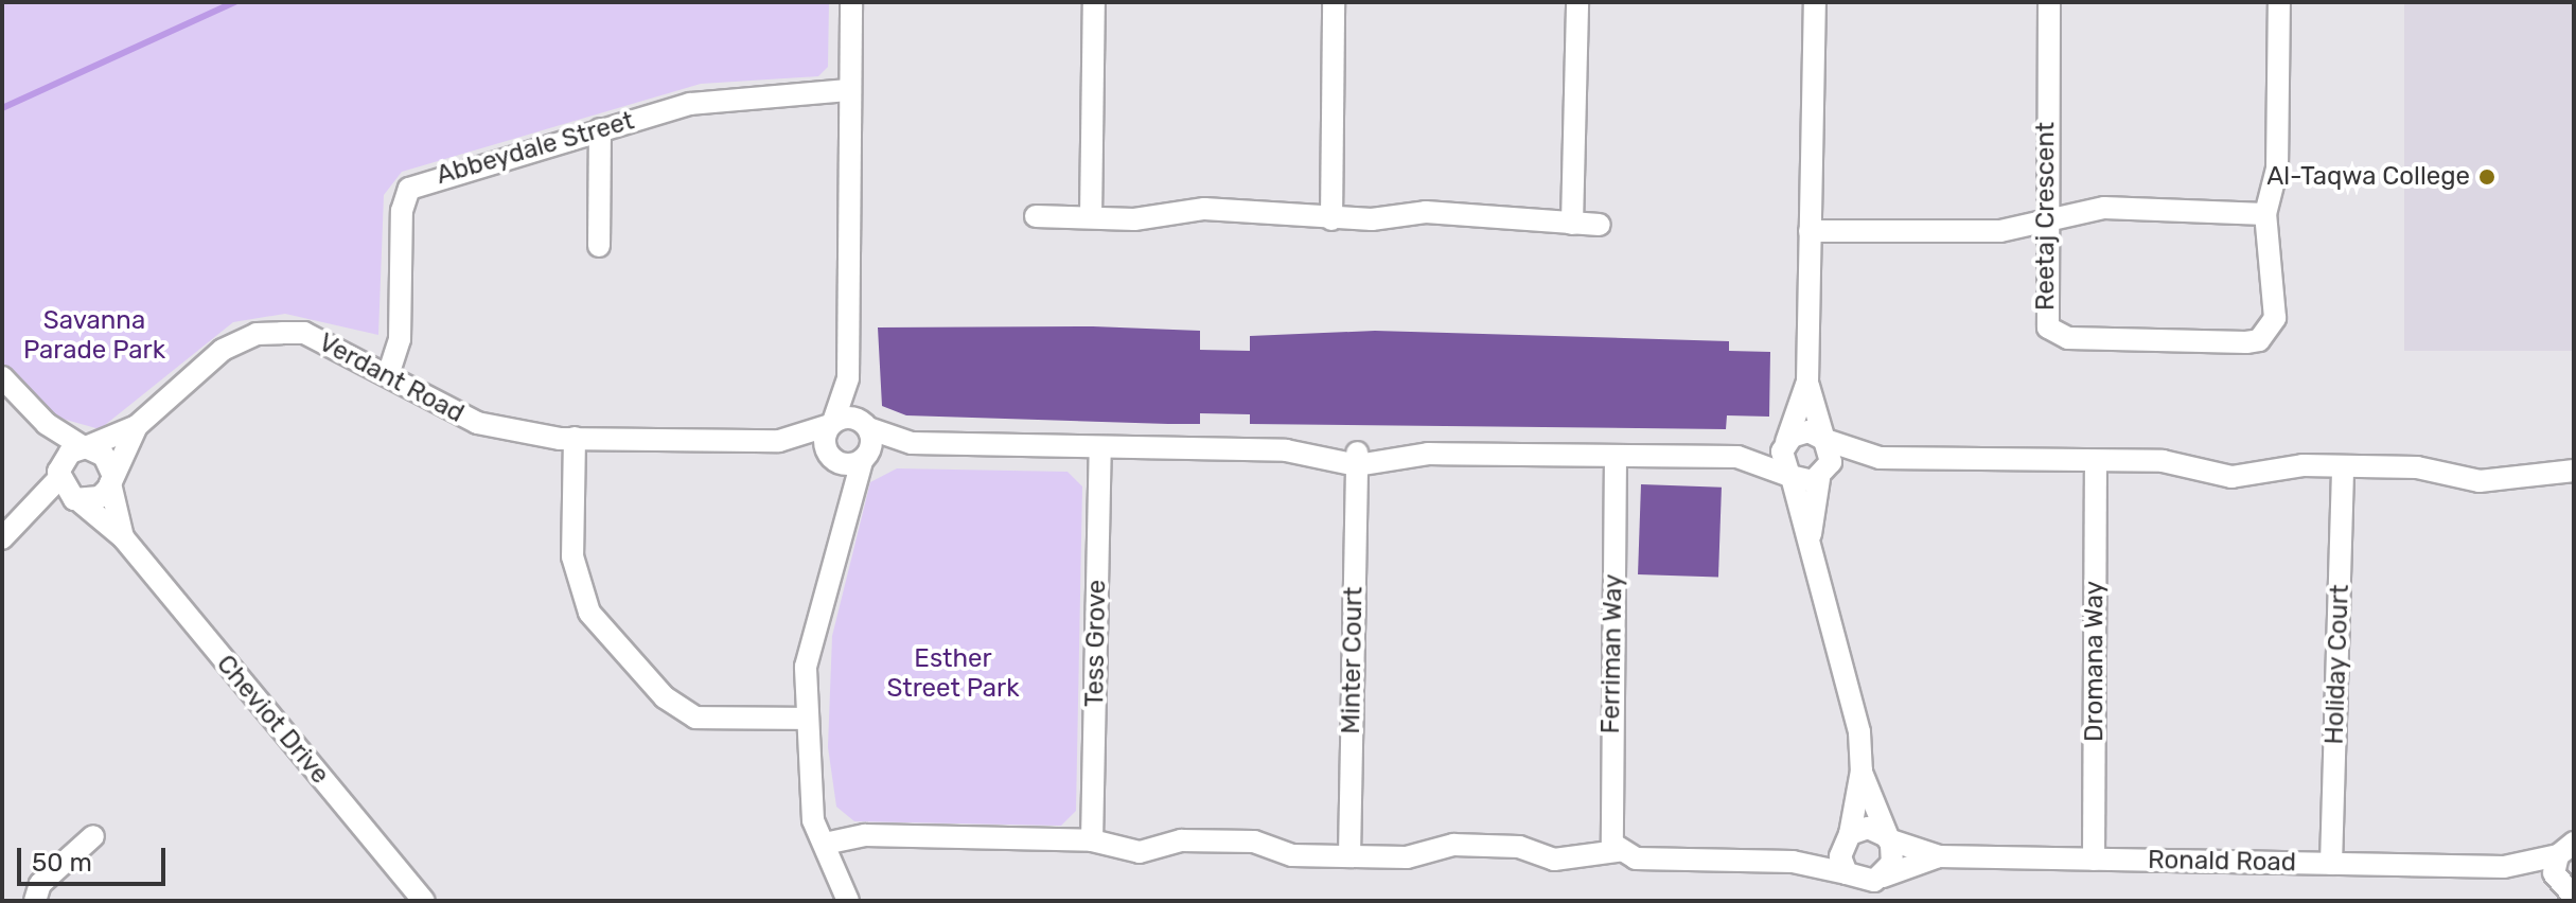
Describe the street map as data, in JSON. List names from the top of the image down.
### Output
{
  "streets": {
    "street": [
      "Abbeydale Street",
      "Reetaj Crescent",
      "Verdant Road",
      "Tess Grove",
      "Ferriman Way",
      "Minter Court",
      "Dromana Way",
      "Holiday Court",
      "Cheviot Drive",
      "Ronald Road"
    ]
  },
  "crossings": [
    ["Abbeydale Street", "Verdant Road"],
    ["Verdant Road", "Cheviot Drive"],
    ["Dromana Way", "Ronald Road"],
    ["Holiday Court", "Ronald Road"]
  ],
  "parks": ["Savanna Parade Park", "Esther Street Park"],
  "places": ["Al-Taqwa College"],
  "scale_bar": "50 m"
}
